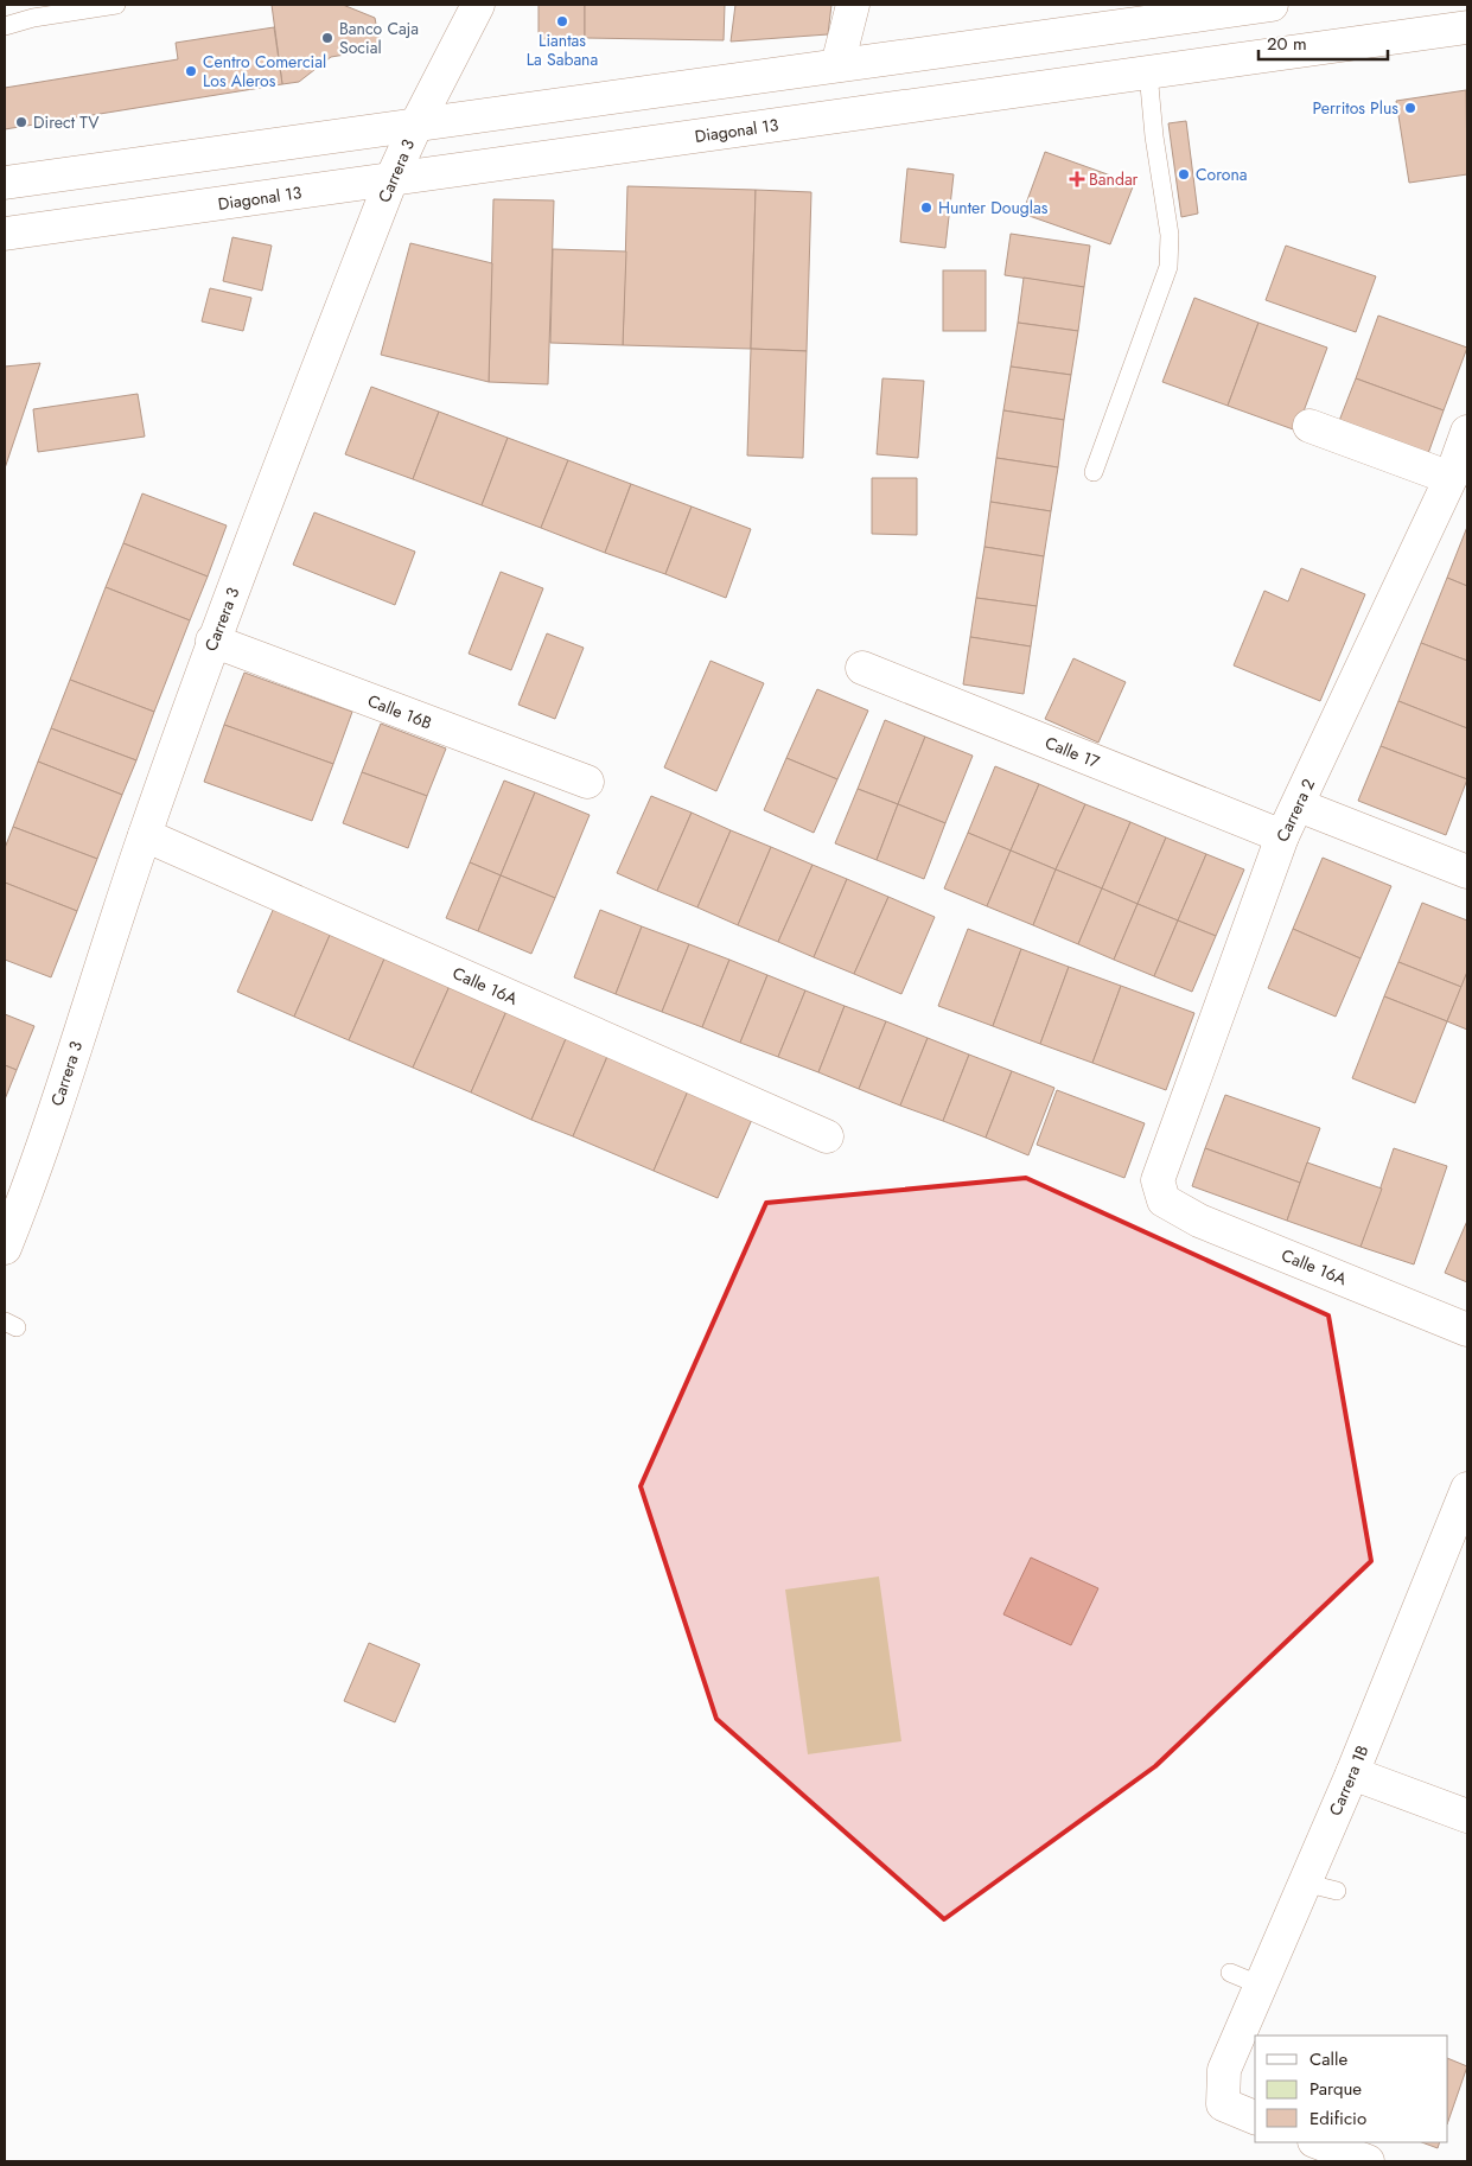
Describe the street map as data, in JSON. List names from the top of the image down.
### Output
{
  "streets": {
    "street": [
      "Diagonal 13",
      "Carrera 3",
      "Calle 16B",
      "Calle 17",
      "Carrera 2",
      "Calle 16A",
      "Carrera 1B"
    ]
  },
  "crossings": [
    ["Diagonal 13", "Carrera 3"],
    ["Carrera 3", "Calle 16B"],
    ["Carrera 3", "Calle 16A"],
    ["Calle 17", "Carrera 2"],
    ["Carrera 2", "Calle 16A"]
  ],
  "places": {
    "other": [
      "Liantas La Sabana",
      "Banco Caja Social",
      "Centro Comercial Los Aleros",
      "Perritos Plus",
      "Direct TV",
      "Corona",
      "Hunter Douglas"
    ],
    "health": ["Bandar"]
  },
  "legend": ["Calle", "Parque", "Edificio"],
  "scale_bar": "20 m"
}
